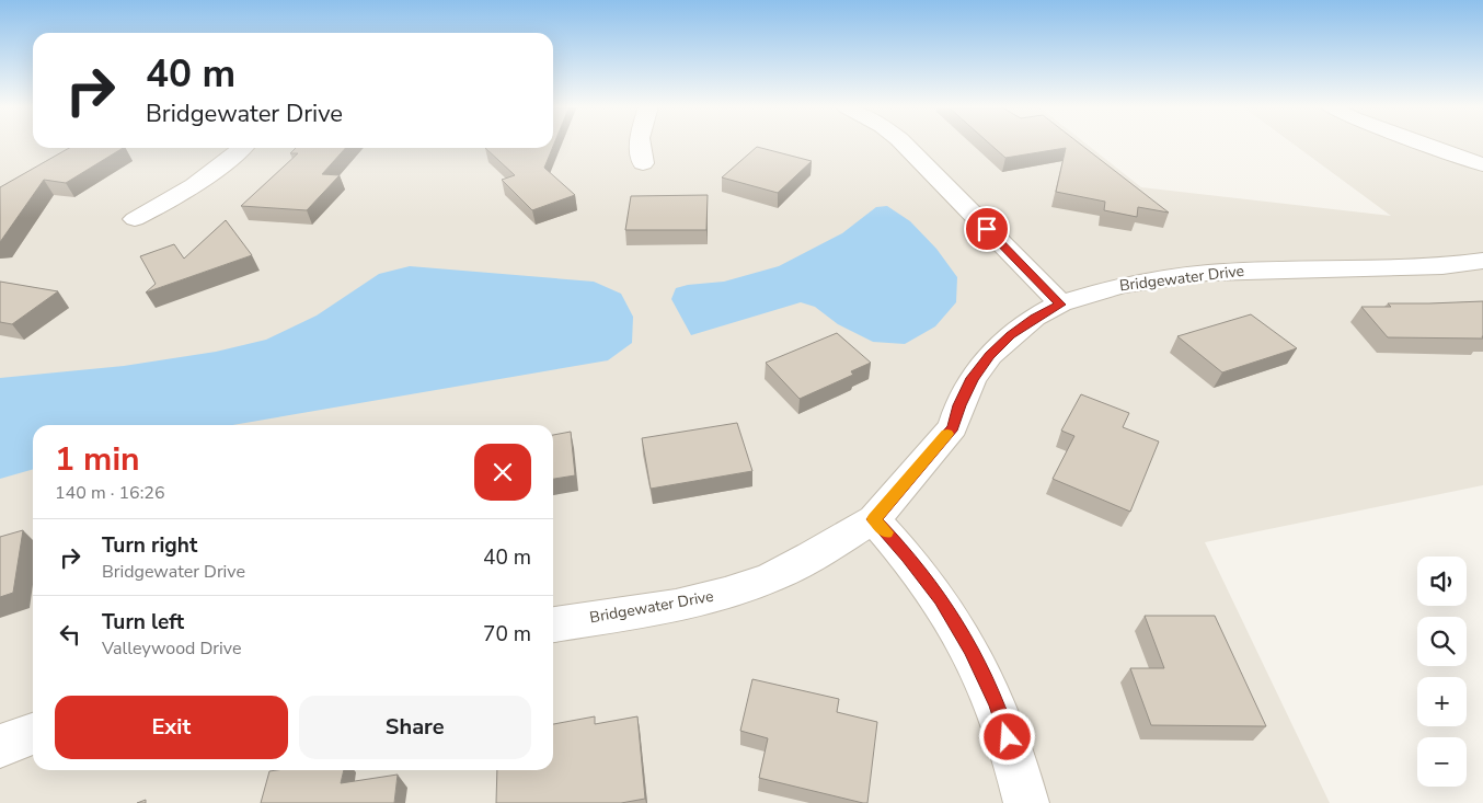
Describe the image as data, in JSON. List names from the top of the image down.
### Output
{
  "streets": {
    "street": ["Bridgewater Drive"]
  },
  "page": {
    "turn": ["40 m", "Bridgewater Drive"],
    "heading": ["1 min", "140 m · 16:26"],
    "list": [
      {
        "name": "Turn right",
        "note": "Bridgewater Drive",
        "value": "40 m"
      },
      {
        "name": "Turn left",
        "note": "Valleywood Drive",
        "value": "70 m"
      }
    ],
    "map_buttons": ["+", "−"],
    "buttons": ["Exit", "Share"]
  }
}
